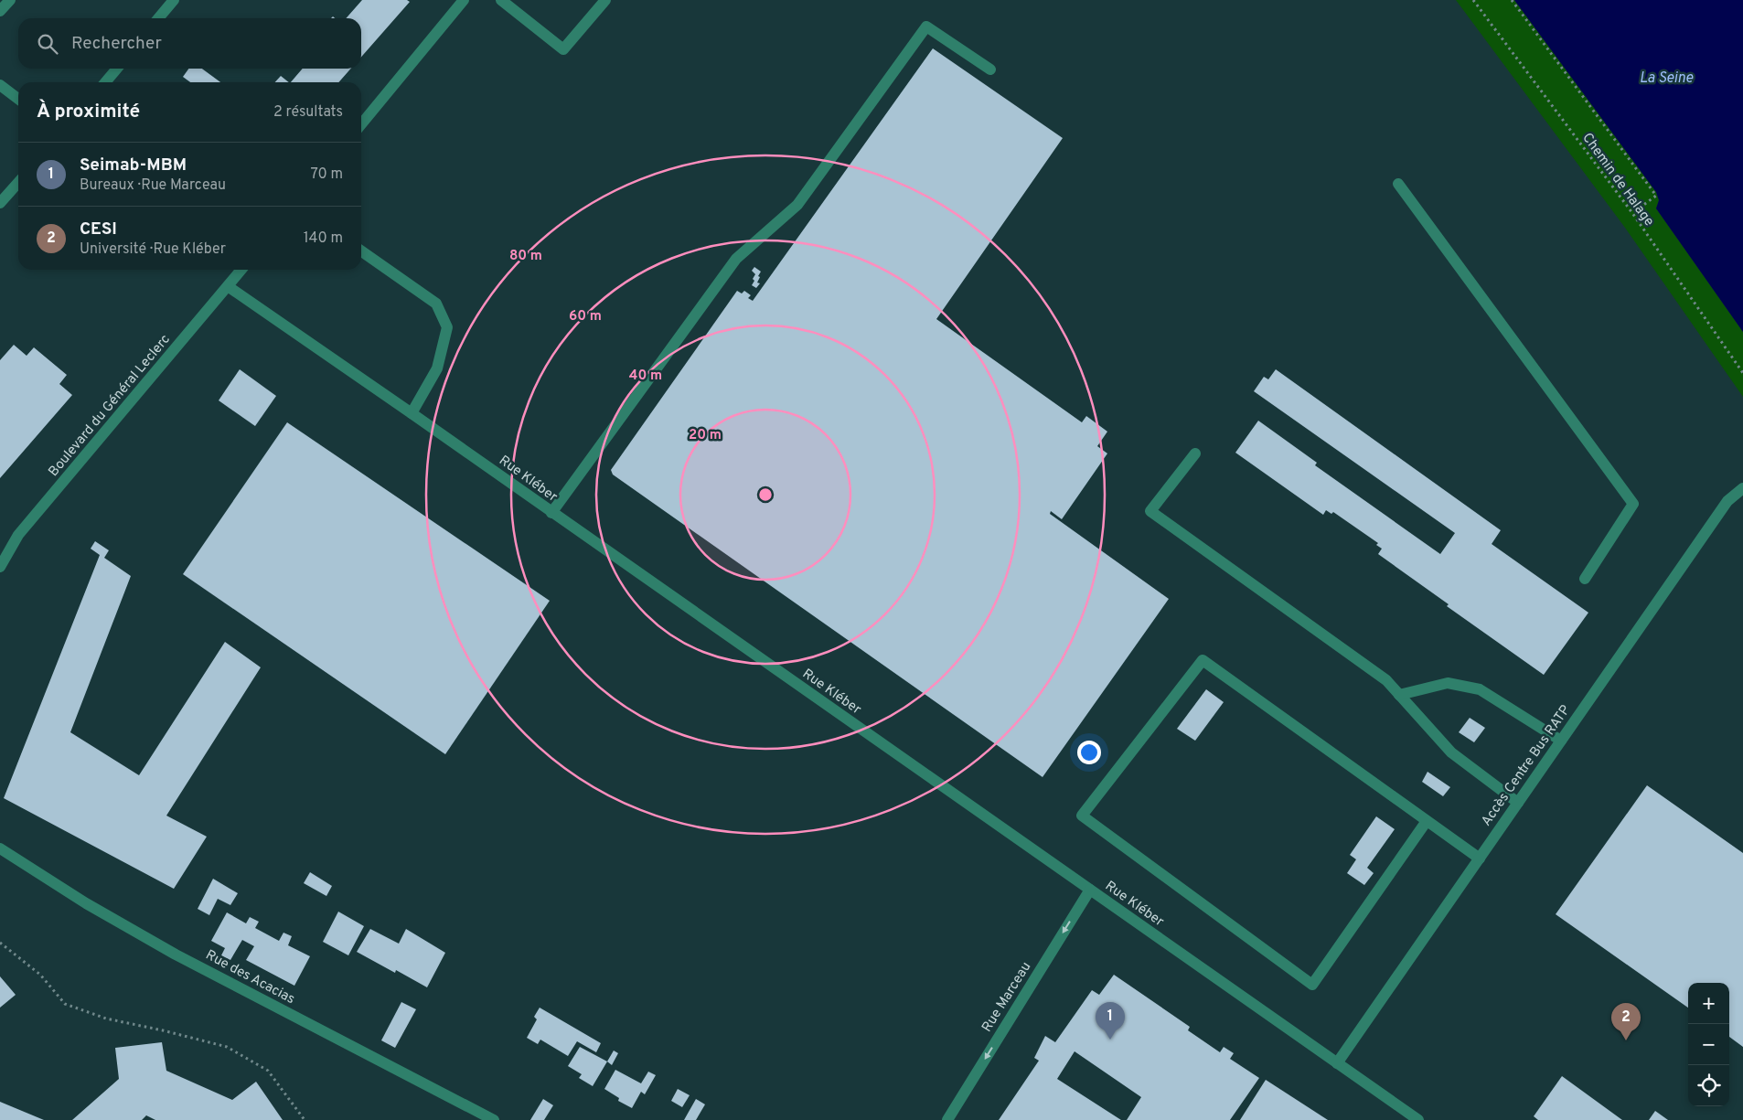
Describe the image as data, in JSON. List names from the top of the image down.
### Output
{
  "streets": {
    "street": [
      "Boulevard du Général Leclerc",
      "Rue Kléber",
      "Accès Centre Bus RATP",
      "Rue des Acacias",
      "Rue Marceau"
    ],
    "path": ["Chemin de Halage"]
  },
  "crossings": [
    ["Boulevard du Général Leclerc", "Rue Kléber"],
    ["Rue Kléber", "Accès Centre Bus RATP"],
    ["Rue Kléber", "Rue Marceau"]
  ],
  "one_way": ["Rue Marceau"],
  "water": ["La Seine"],
  "page": {
    "search": "Rechercher",
    "heading": ["À proximité", "2 résultats"],
    "list": [
      {
        "mark": "1",
        "name": "Seimab-MBM",
        "note": "Bureaux · Rue Marceau",
        "value": "70 m"
      },
      {
        "mark": "2",
        "name": "CESI",
        "note": "Université · Rue Kléber",
        "value": "140 m"
      }
    ],
    "map_buttons": ["+", "−"],
    "pins": ["1", "2"]
  },
  "rings": [
    "80 m",
    "60 m",
    "40 m",
    "20 m"
  ]
}
